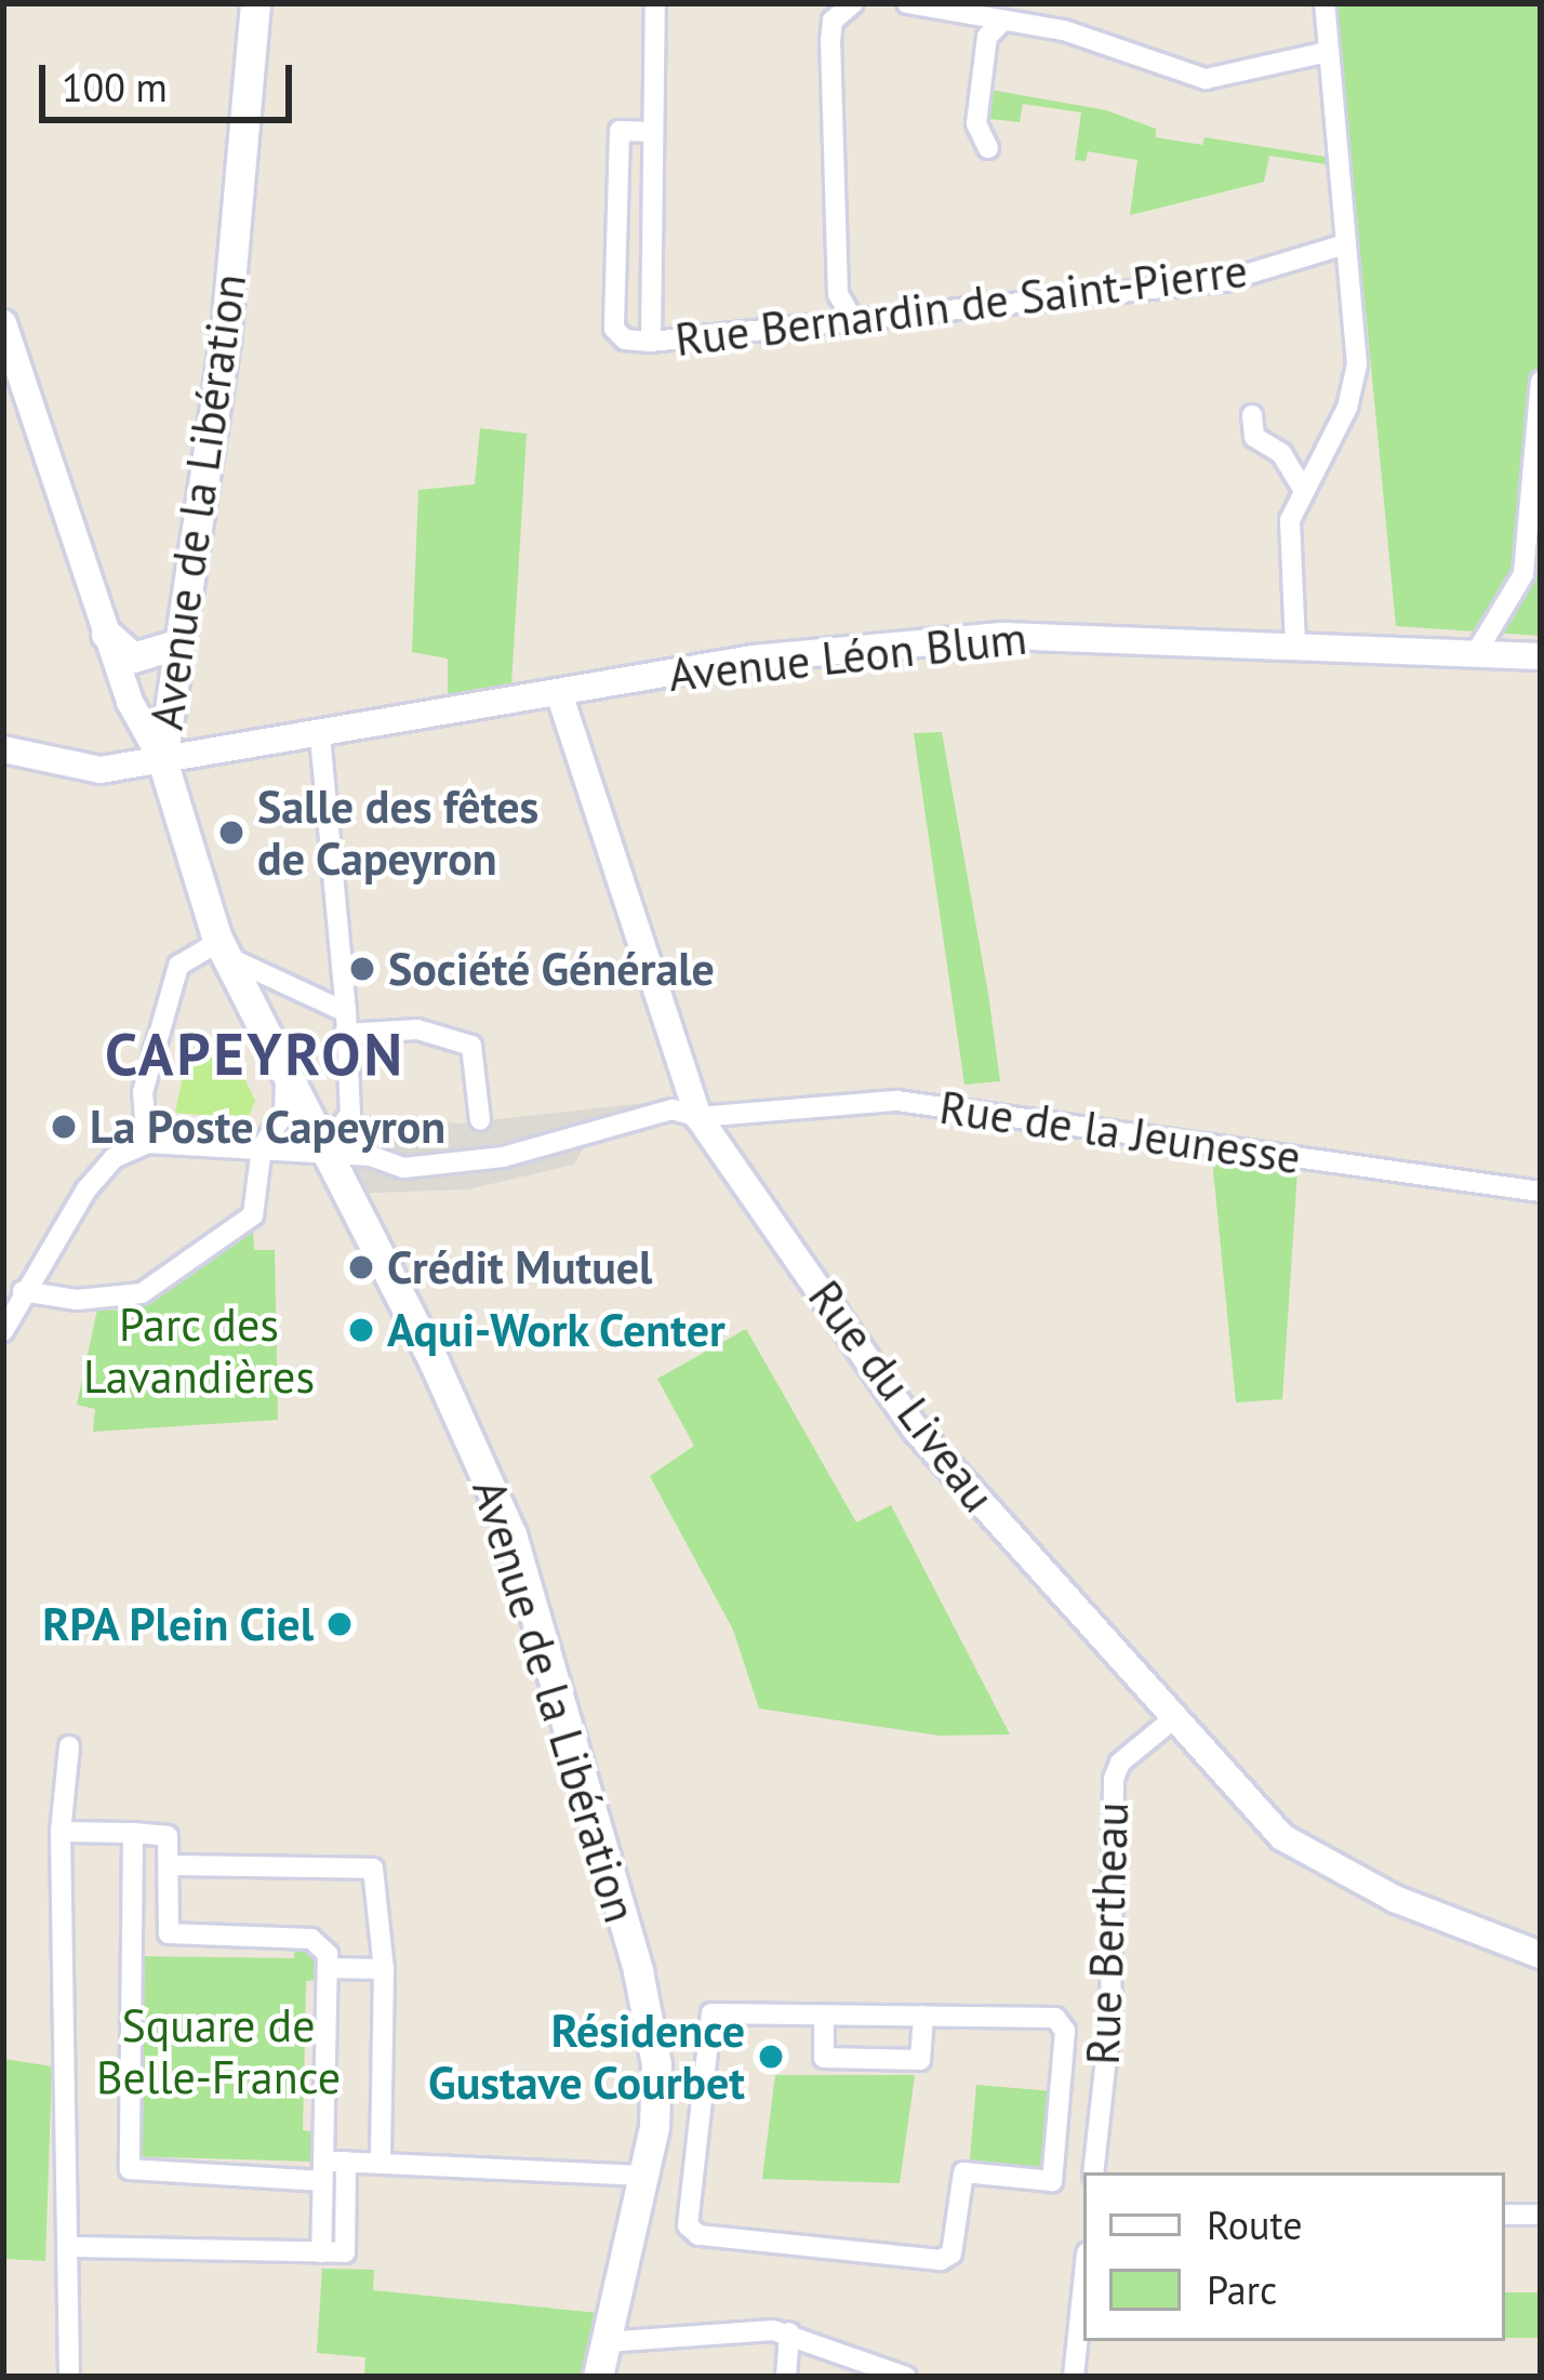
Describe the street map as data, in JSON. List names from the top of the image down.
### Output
{
  "streets": {
    "main road": ["Avenue de la Libération"],
    "street": [
      "Rue Bernardin de Saint-Pierre",
      "Avenue Léon Blum",
      "Rue de la Jeunesse",
      "Rue du Liveau",
      "Rue Bertheau"
    ]
  },
  "crossings": [
    ["Avenue de la Libération", "Avenue Léon Blum"],
    ["Avenue de la Libération", "Rue de la Jeunesse"],
    ["Avenue Léon Blum", "Rue du Liveau"],
    ["Rue de la Jeunesse", "Rue du Liveau"],
    ["Rue du Liveau", "Rue Bertheau"]
  ],
  "districts": ["CAPEYRON"],
  "parks": ["Parc des Lavandières", "Square de Belle-France"],
  "places": [
    "Salle des fêtes de Capeyron",
    "Société Générale",
    "La Poste Capeyron",
    "Crédit Mutuel",
    "Aqui-Work Center",
    "RPA Plein Ciel",
    "Résidence Gustave Courbet"
  ],
  "legend": ["Route", "Parc"],
  "scale_bar": "100 m"
}
